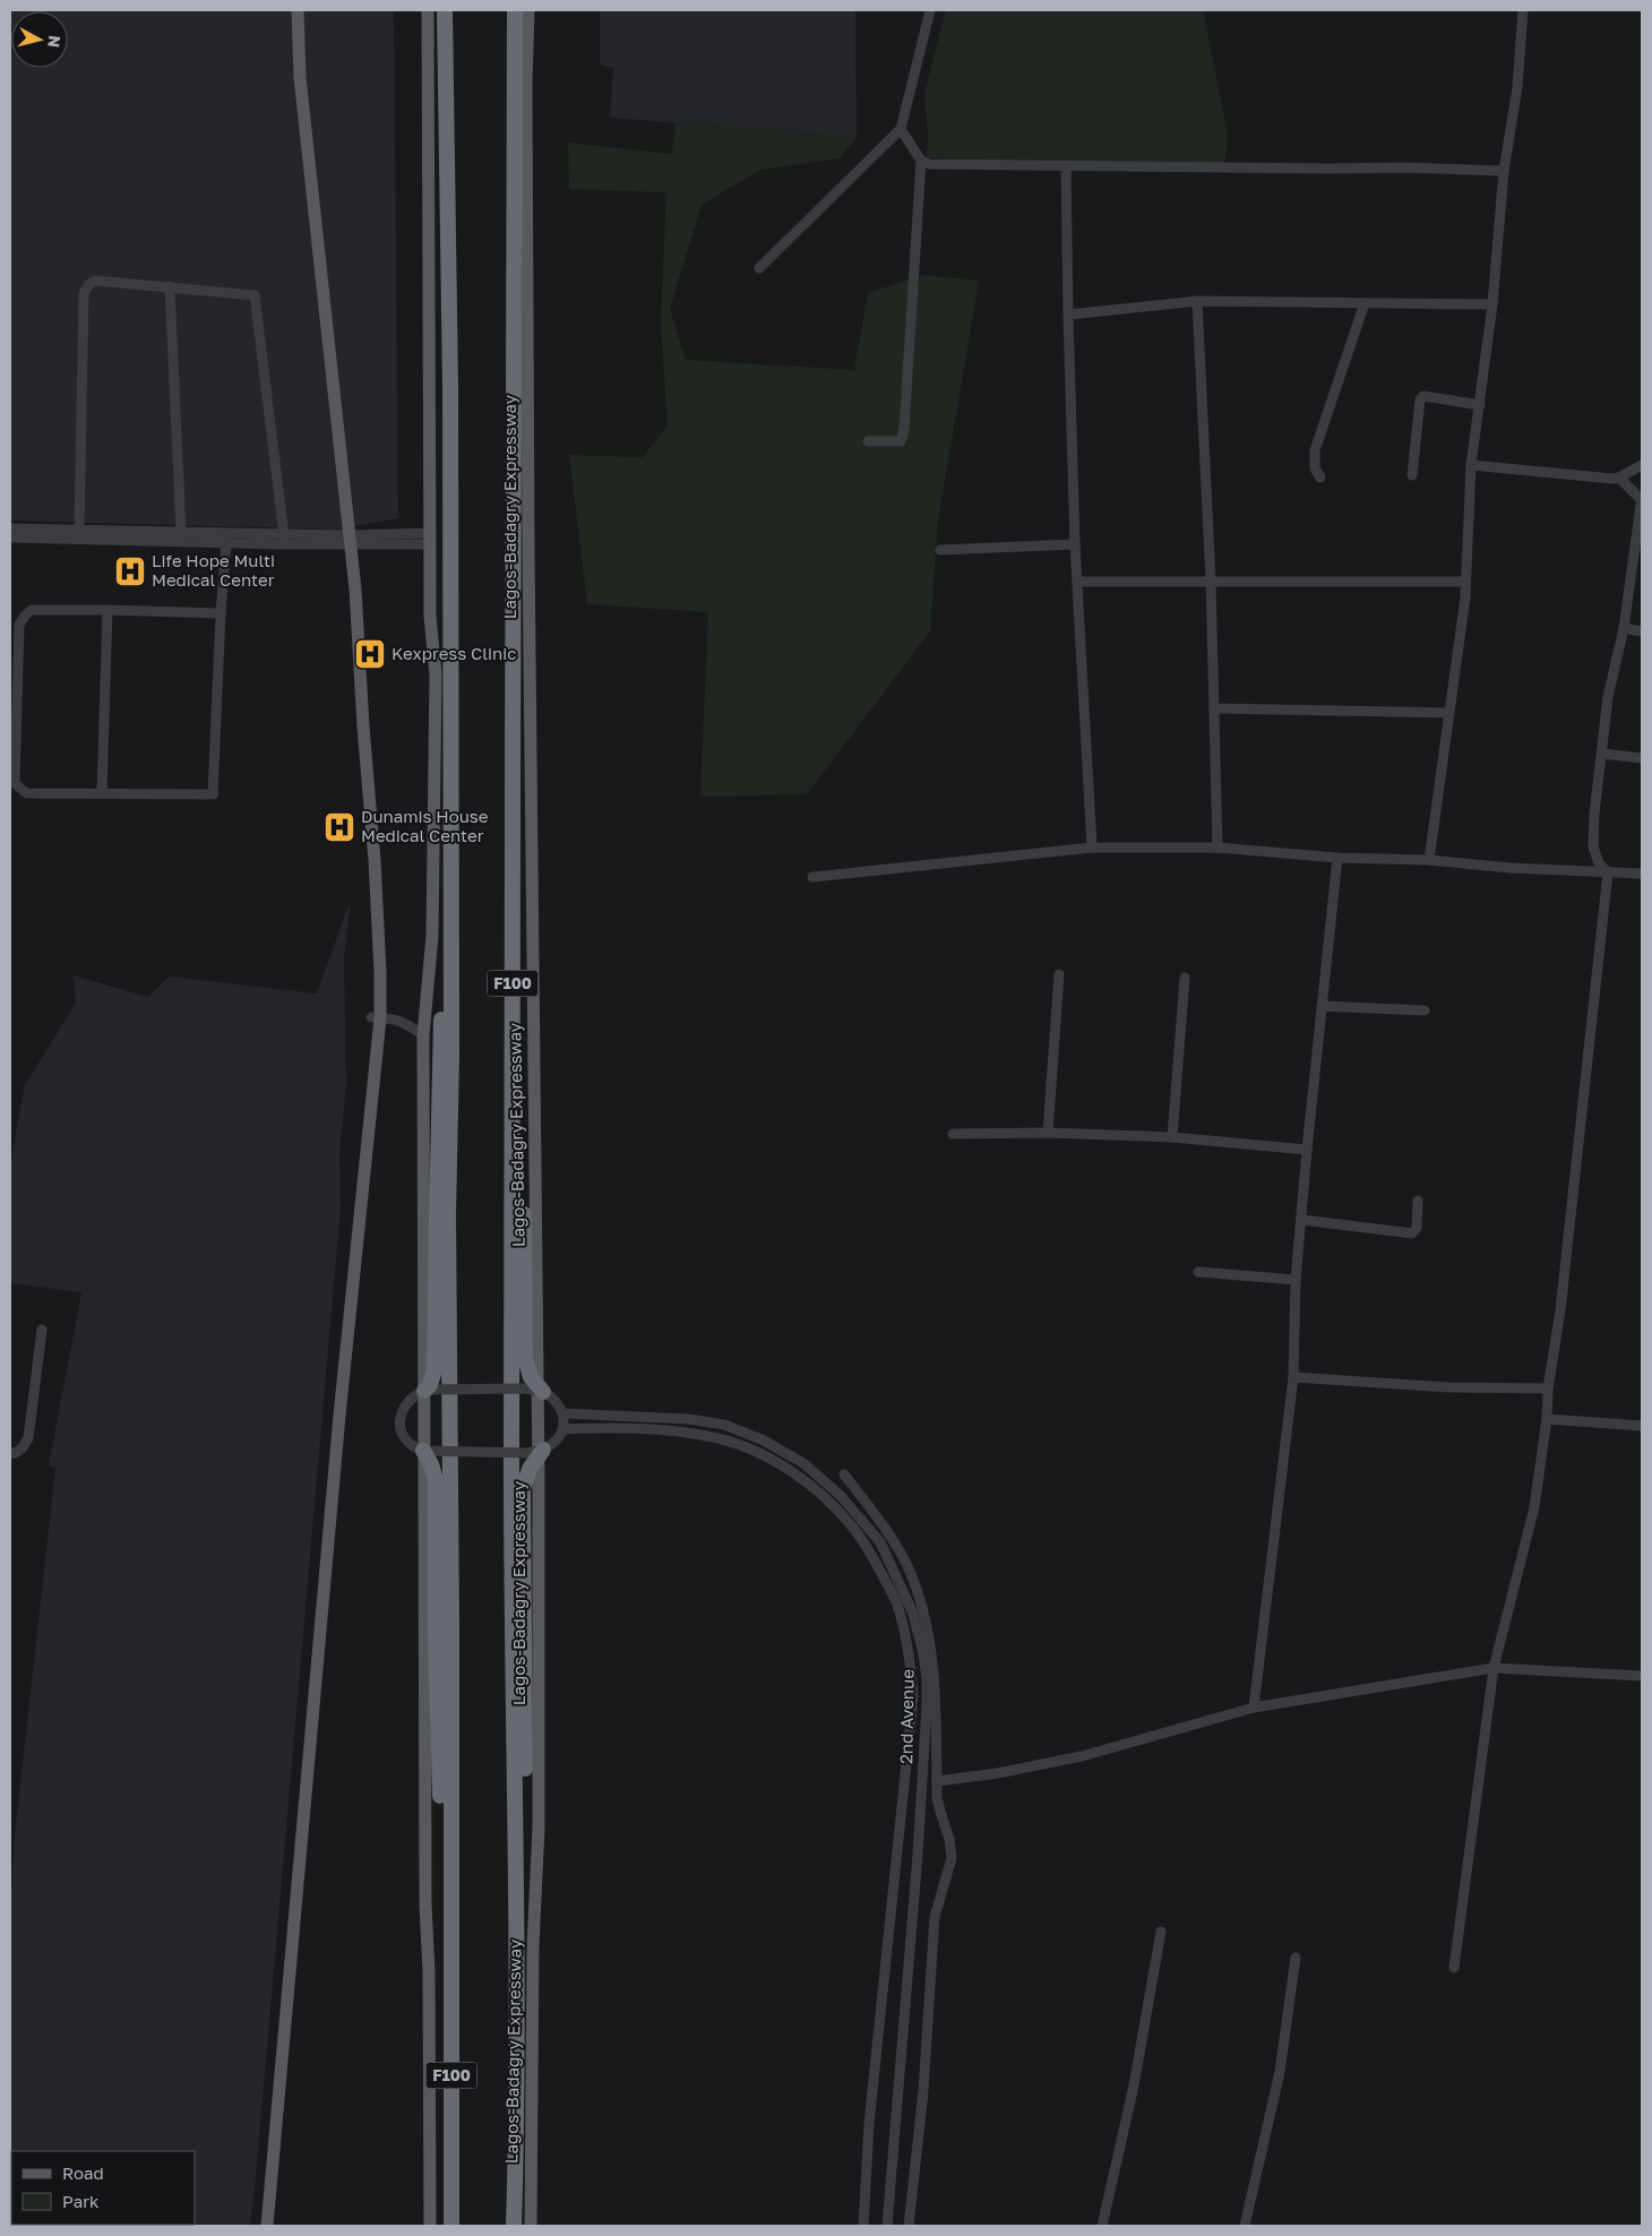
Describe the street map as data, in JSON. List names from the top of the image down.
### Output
{
  "streets": {
    "highway": ["Lagos-Badagry Expressway", "F100"],
    "street": ["2nd Avenue"]
  },
  "places": {
    "hospital": ["Life Hope Multi Medical Center", "Kexpress Clinic", "Dunamis House Medical Center"]
  },
  "legend": ["Road", "Park"],
  "north": "right"
}
